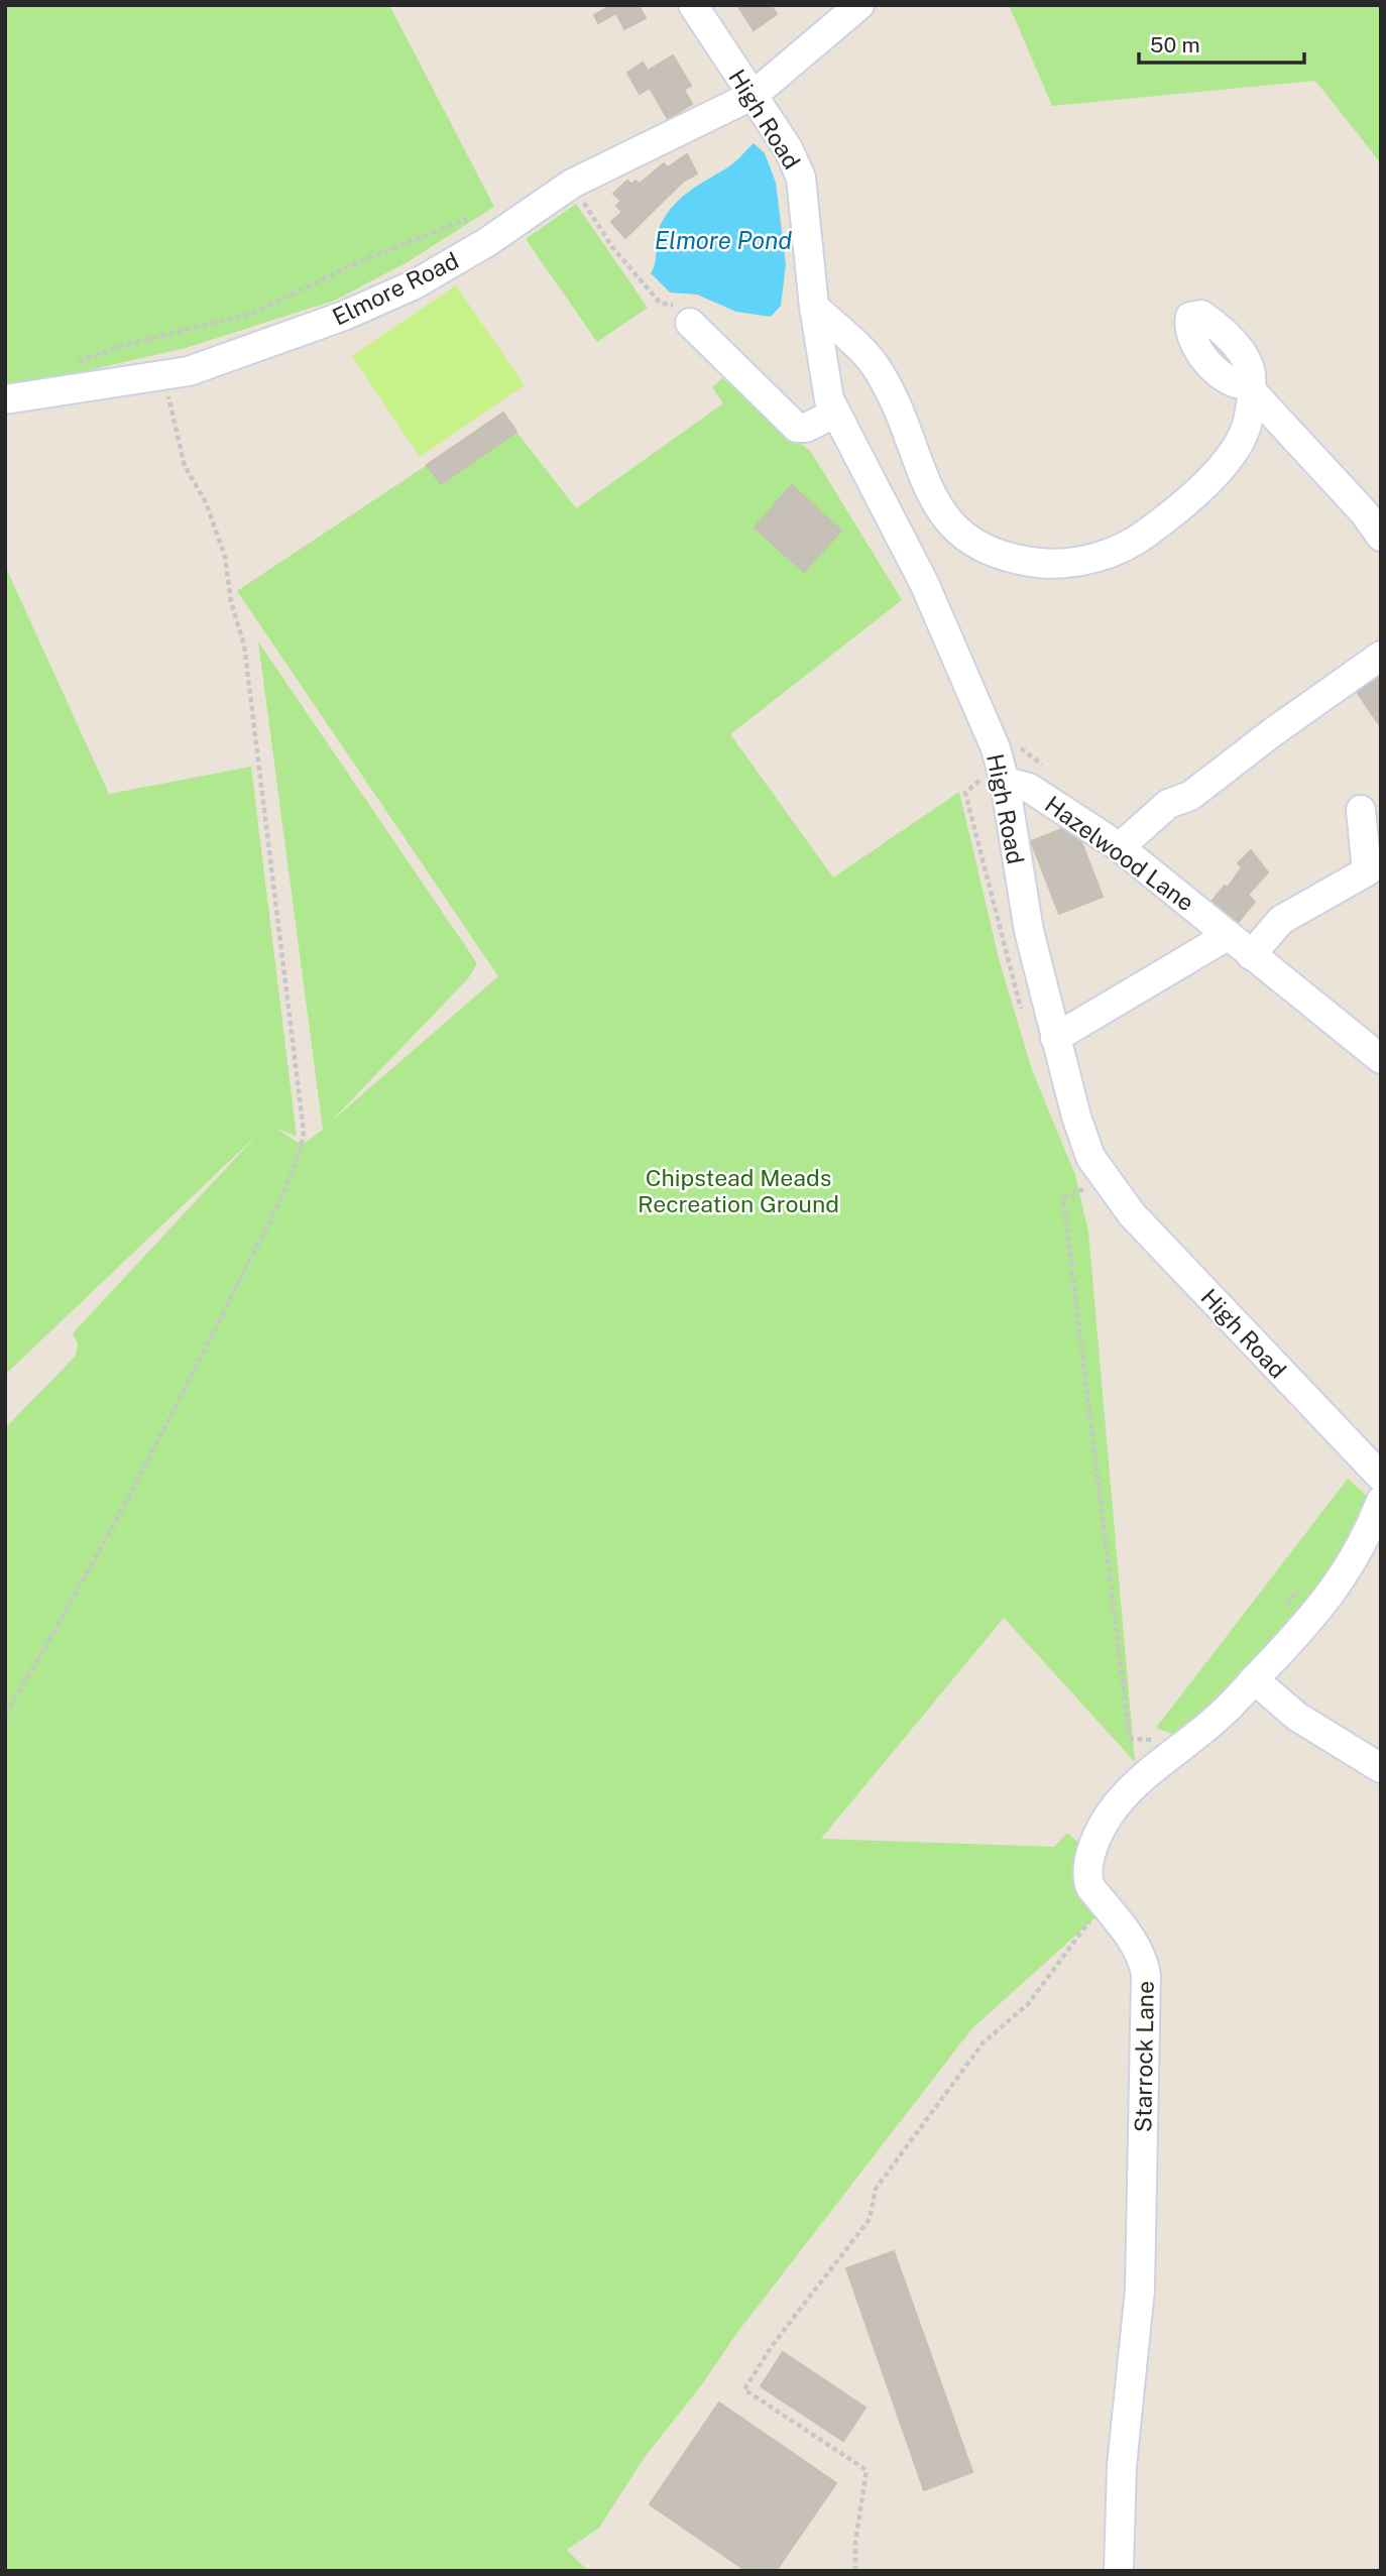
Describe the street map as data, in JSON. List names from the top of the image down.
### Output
{
  "streets": {
    "street": [
      "High Road",
      "Elmore Road",
      "Hazelwood Lane",
      "Starrock Lane"
    ]
  },
  "crossings": [
    ["High Road", "Elmore Road"],
    ["High Road", "Hazelwood Lane"]
  ],
  "water": ["Elmore Pond"],
  "parks": ["Chipstead Meads Recreation Ground"],
  "scale_bar": "50 m"
}
